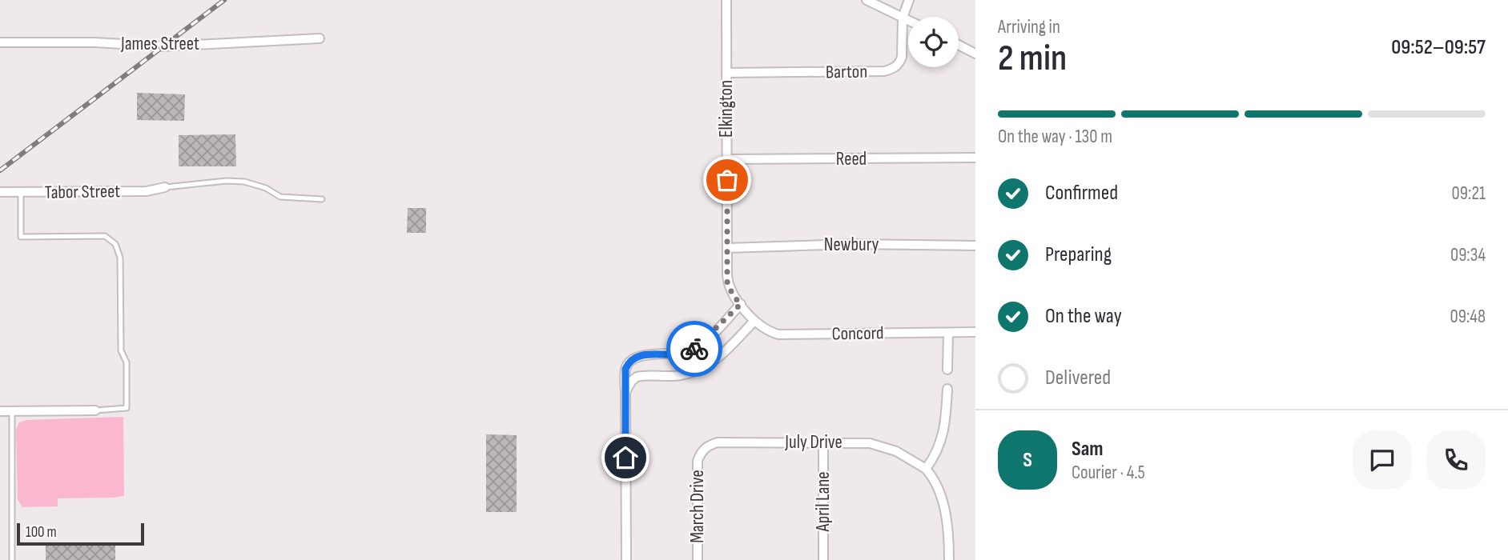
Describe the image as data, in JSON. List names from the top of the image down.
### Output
{
  "streets": {
    "street": [
      "James Street",
      "Barton",
      "Elkington",
      "Reed",
      "Tabor Street",
      "Newbury",
      "Concord",
      "July Drive",
      "April Lane",
      "March Drive"
    ]
  },
  "crossings": [
    ["Barton", "Elkington"],
    ["Elkington", "Reed"],
    ["Elkington", "Newbury"],
    ["Elkington", "Concord"],
    ["July Drive", "April Lane"],
    ["July Drive", "March Drive"]
  ],
  "scale_bar": "100 m",
  "page": {
    "heading": ["2 min", "Arriving in", "09:52–09:57"],
    "panel": ["Sam", "Courier · 4.5"],
    "bar": "On the way · 130 m",
    "list": [
      ["Confirmed", "09:21"],
      ["Preparing", "09:34"],
      ["On the way", "09:48"],
      "Delivered"
    ],
    "round": "S",
    "scale": "100 m"
  }
}
